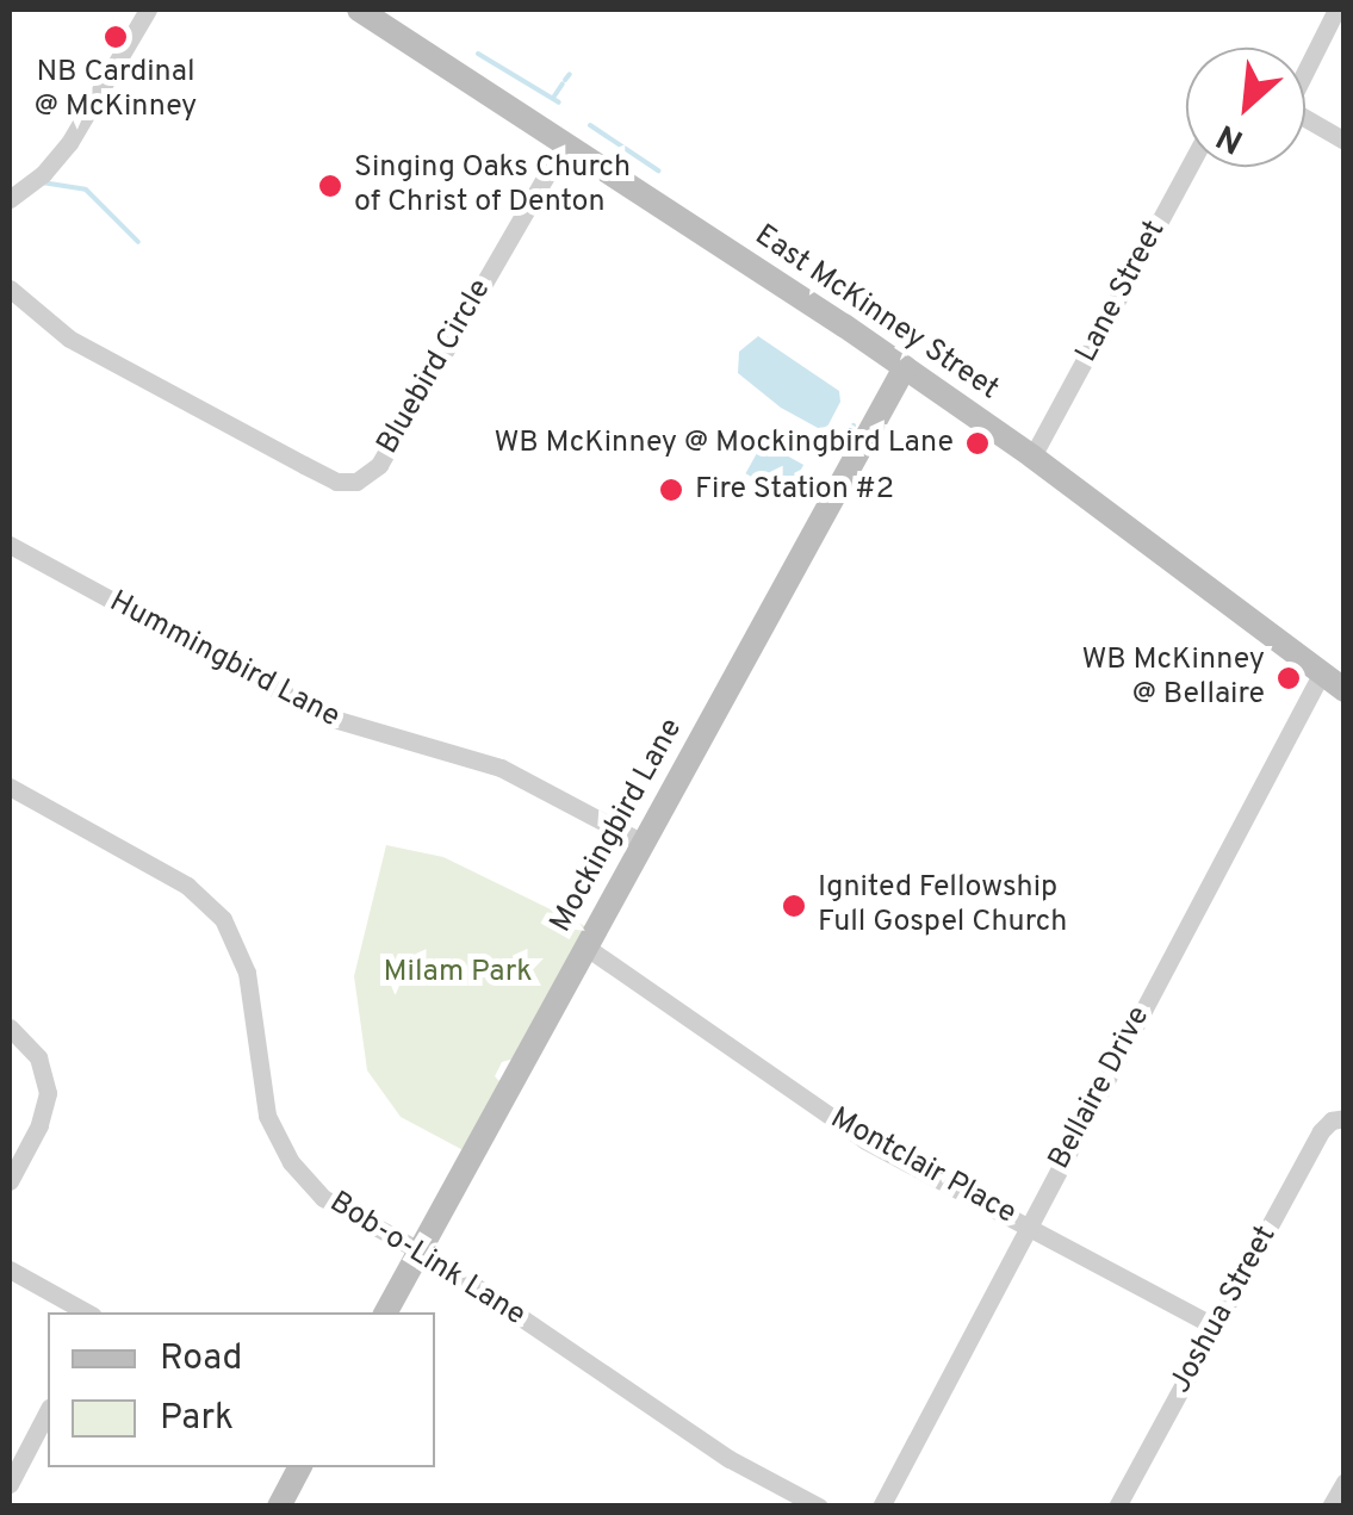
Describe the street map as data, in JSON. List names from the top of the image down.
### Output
{
  "streets": {
    "main road": ["East McKinney Street", "Mockingbird Lane"],
    "street": [
      "Lane Street",
      "Bluebird Circle",
      "Hummingbird Lane",
      "Bellaire Drive",
      "Montclair Place",
      "Bob-o-Link Lane",
      "Joshua Street"
    ]
  },
  "crossings": [
    ["Lane Street", "East McKinney Street"],
    ["East McKinney Street", "Bluebird Circle"],
    ["East McKinney Street", "Mockingbird Lane"],
    ["East McKinney Street", "Bellaire Drive"],
    ["Hummingbird Lane", "Mockingbird Lane"],
    ["Mockingbird Lane", "Montclair Place"],
    ["Mockingbird Lane", "Bob-o-Link Lane"],
    ["Bellaire Drive", "Montclair Place"],
    ["Montclair Place", "Joshua Street"]
  ],
  "parks": ["Milam Park"],
  "places": [
    "NB Cardinal @ McKinney",
    "Singing Oaks Church of Christ of Denton",
    "WB McKinney @ Mockingbird Lane",
    "Fire Station #2",
    "WB McKinney @ Bellaire",
    "Ignited Fellowship Full Gospel Church"
  ],
  "legend": ["Road", "Park"],
  "north": "bottom left"
}
